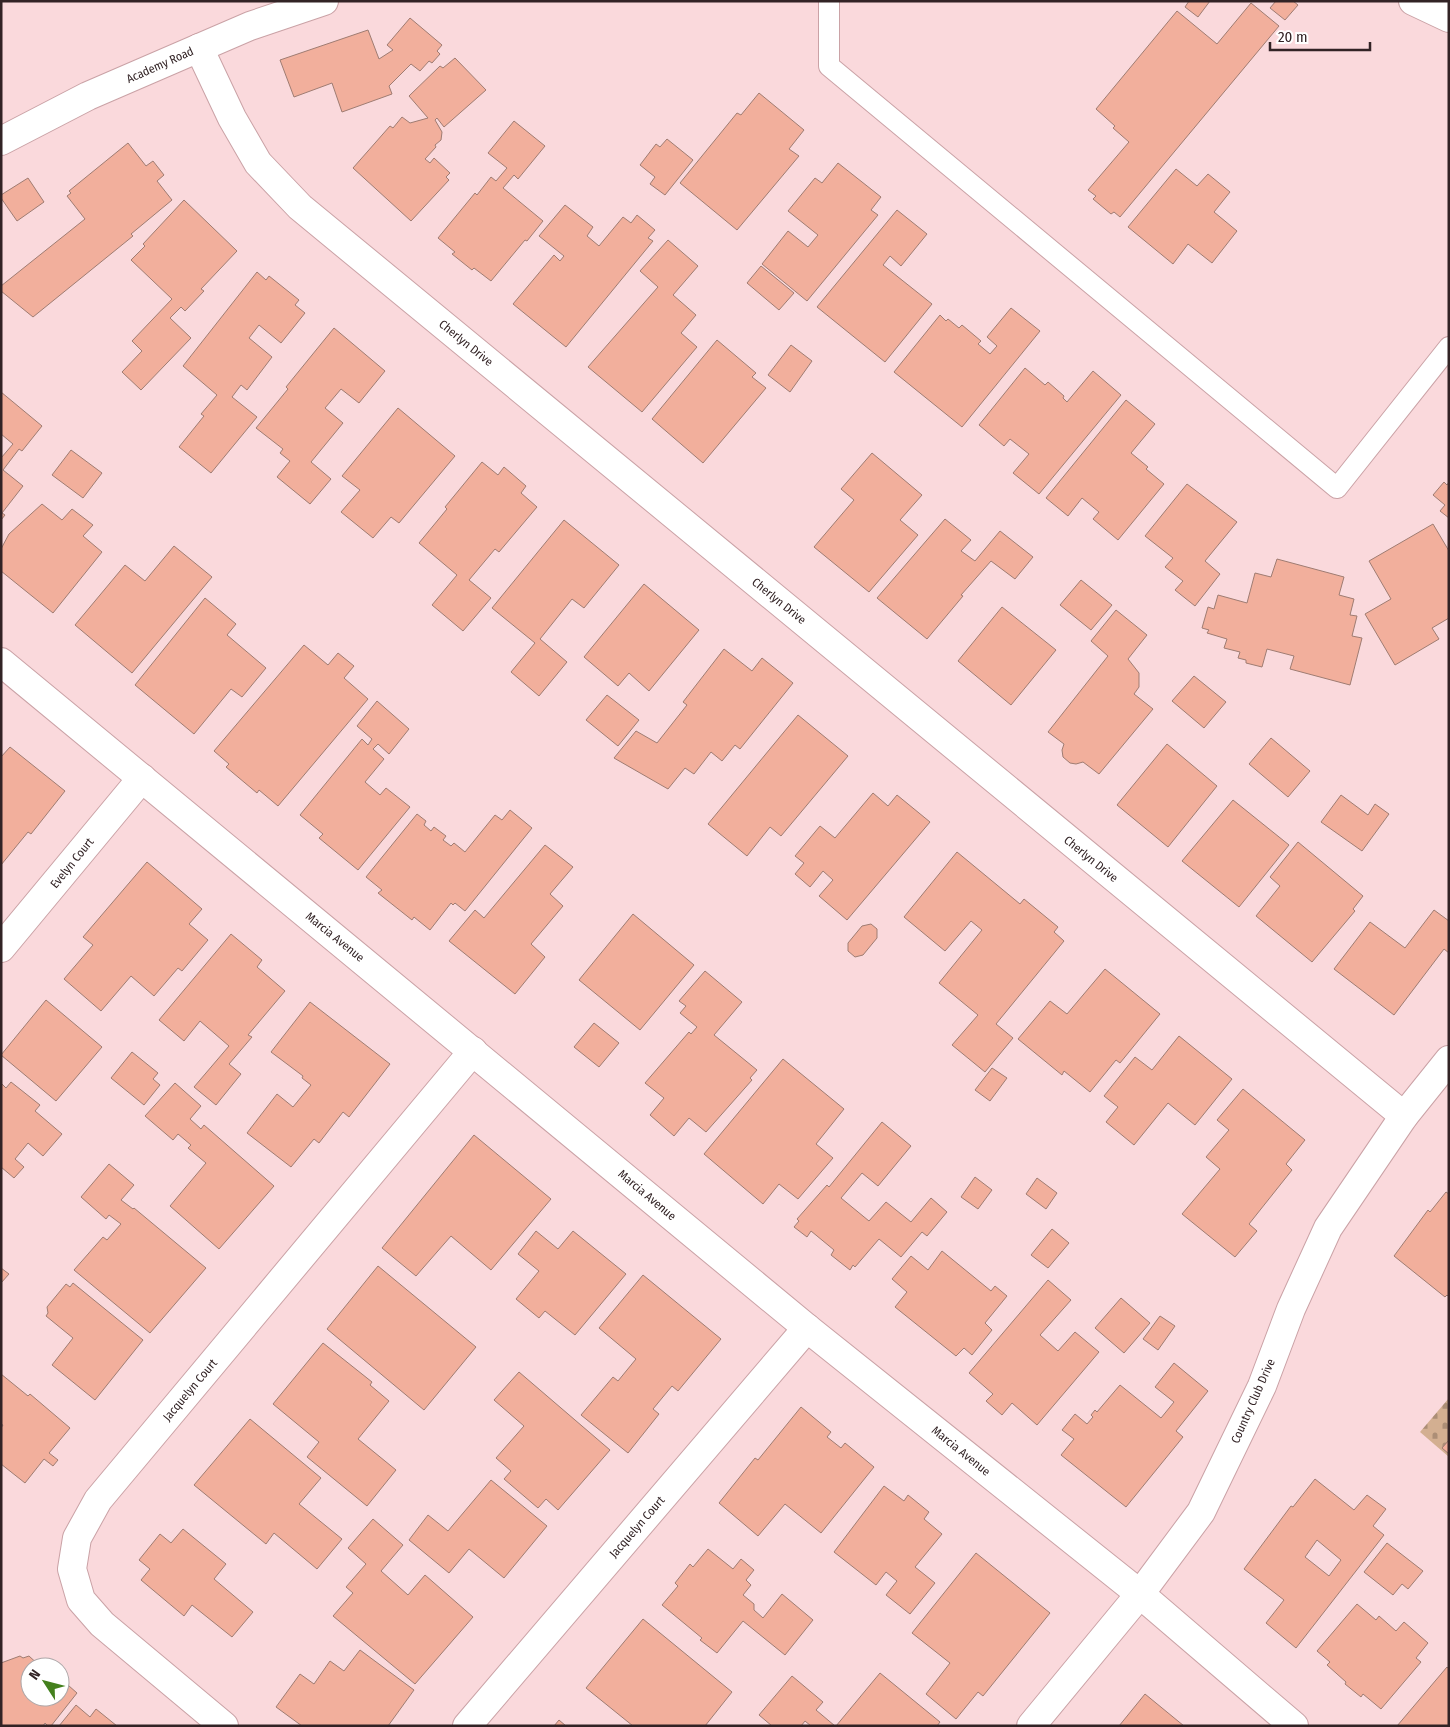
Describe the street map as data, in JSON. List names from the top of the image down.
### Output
{
  "streets": {
    "street": [
      "Academy Road",
      "Cherlyn Drive",
      "Evelyn Court",
      "Marcia Avenue",
      "Jacquelyn Court",
      "Country Club Drive"
    ]
  },
  "crossings": [
    ["Academy Road", "Cherlyn Drive"],
    ["Cherlyn Drive", "Country Club Drive"],
    ["Evelyn Court", "Marcia Avenue"],
    ["Marcia Avenue", "Jacquelyn Court"],
    ["Marcia Avenue", "Country Club Drive"]
  ],
  "scale_bar": "20 m",
  "north": "top left"
}
